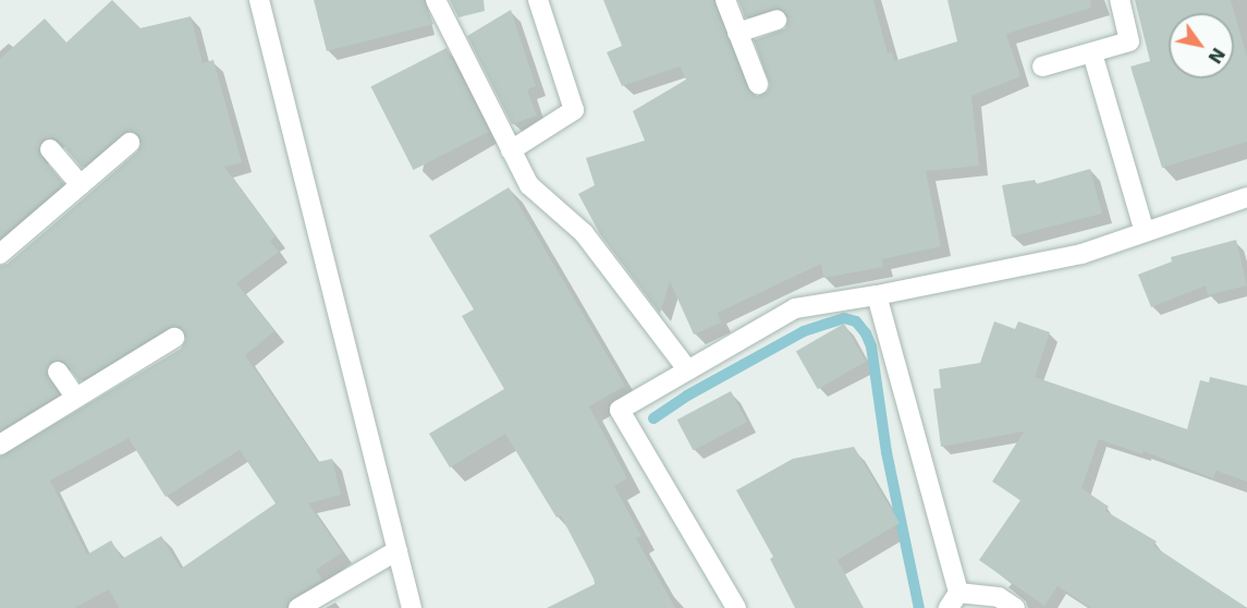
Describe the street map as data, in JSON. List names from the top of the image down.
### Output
{
  "north": "bottom right"
}
